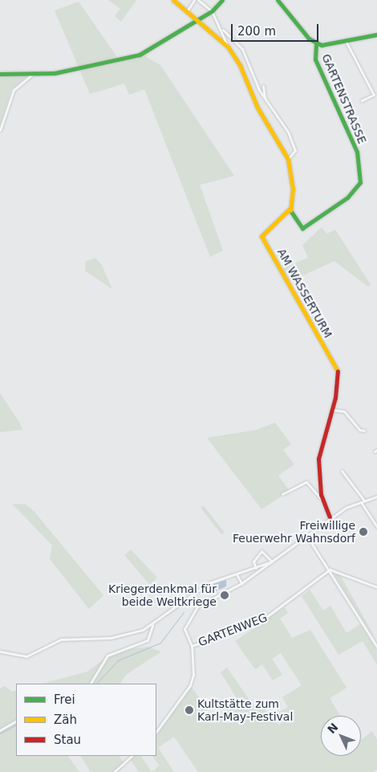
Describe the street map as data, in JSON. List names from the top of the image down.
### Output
{
  "streets": {
    "street": ["GARTENSTRASSE", "AM WASSERTURM", "GARTENWEG"]
  },
  "crossings": [
    ["GARTENSTRASSE", "AM WASSERTURM"]
  ],
  "places": ["Freiwillige Feuerwehr Wahnsdorf", "Kriegerdenkmal für beide Weltkriege", "Kultstätte zum Karl-May-Festival"],
  "legend": ["Frei", "Zäh", "Stau"],
  "scale_bar": "200 m",
  "north": "top left"
}
